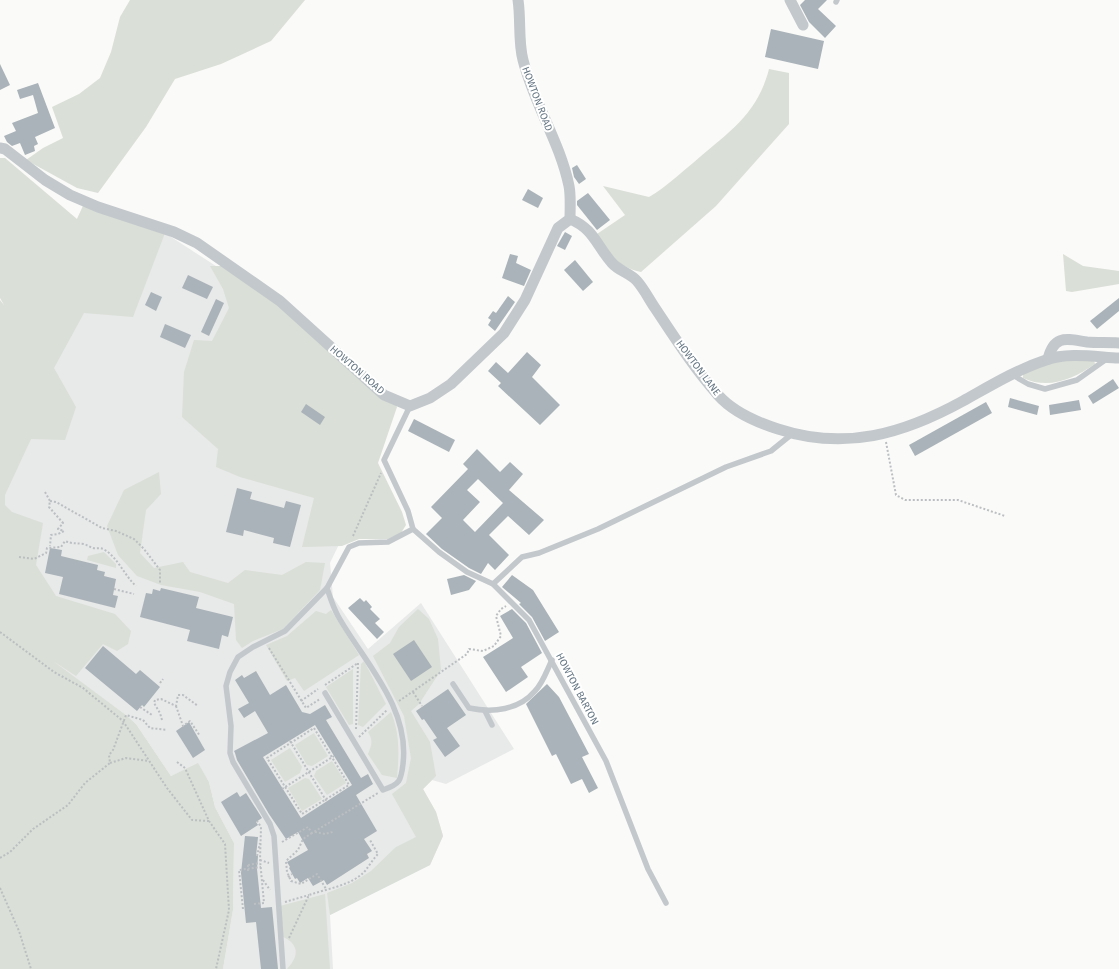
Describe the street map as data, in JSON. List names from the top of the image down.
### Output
{
  "streets": {
    "street": ["HOWTON ROAD", "HOWTON LANE"],
    "lane": ["HOWTON BARTON"]
  },
  "crossings": [
    ["HOWTON ROAD", "HOWTON LANE"]
  ]
}
